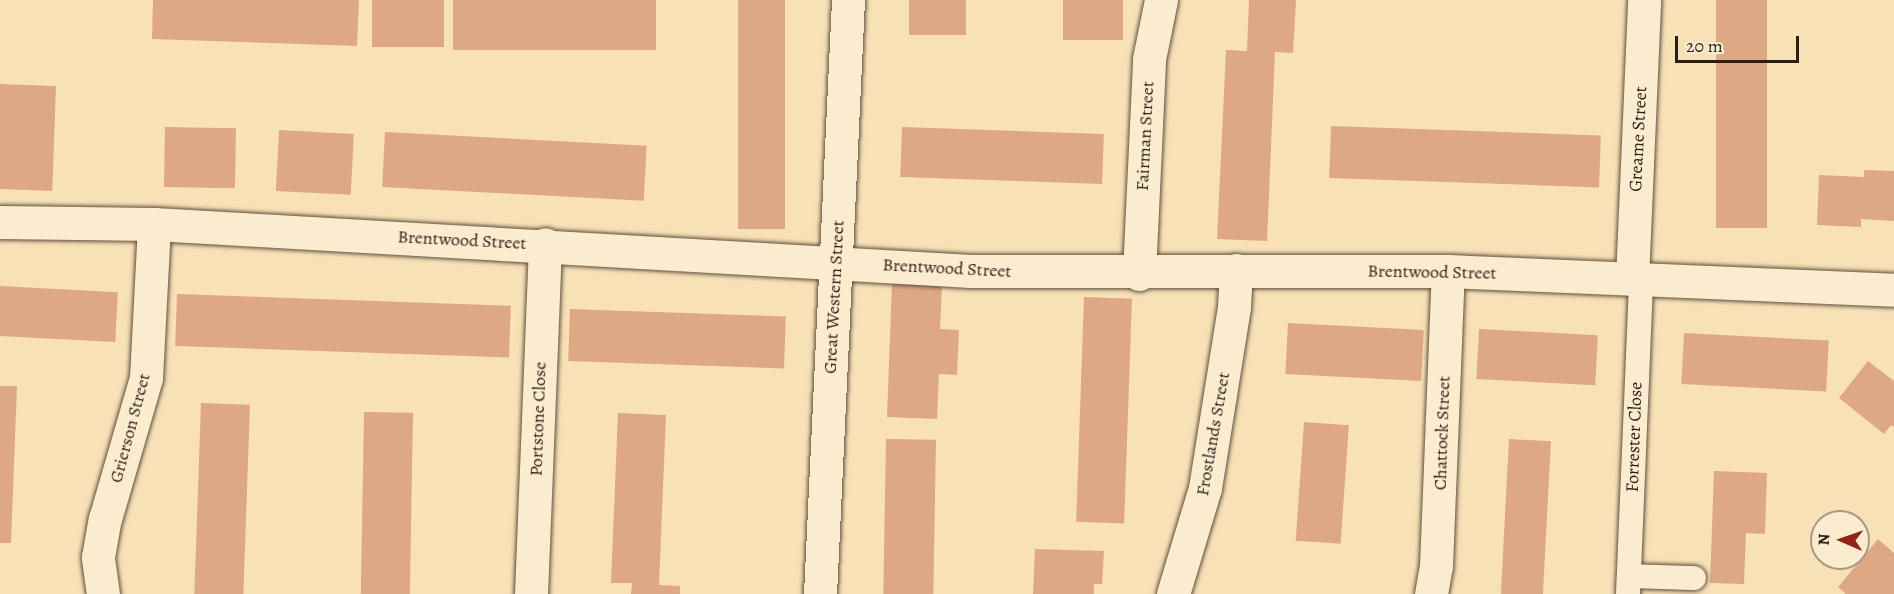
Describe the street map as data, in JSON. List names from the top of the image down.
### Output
{
  "streets": {
    "street": [
      "Fairman Street",
      "Greame Street",
      "Brentwood Street",
      "Great Western Street",
      "Portstone Close",
      "Grierson Street",
      "Chattock Street",
      "Frostlands Street"
    ],
    "lane": ["Forrester Close"]
  },
  "crossings": [
    ["Fairman Street", "Brentwood Street"],
    ["Greame Street", "Brentwood Street"],
    ["Greame Street", "Forrester Close"],
    ["Brentwood Street", "Great Western Street"],
    ["Brentwood Street", "Portstone Close"],
    ["Brentwood Street", "Grierson Street"],
    ["Brentwood Street", "Chattock Street"],
    ["Brentwood Street", "Frostlands Street"],
    ["Brentwood Street", "Forrester Close"]
  ],
  "scale_bar": "20 m",
  "north": "left"
}
